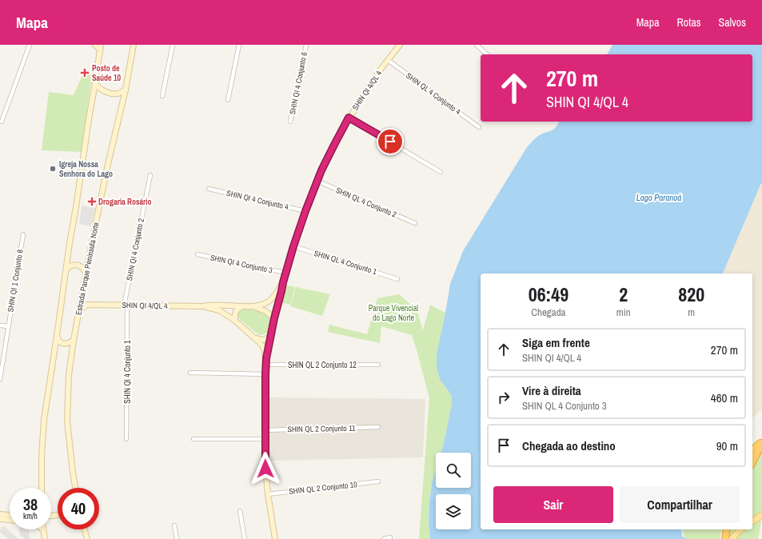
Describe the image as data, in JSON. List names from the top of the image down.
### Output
{
  "streets": {
    "main road": ["SHIN QI 4/QL 4", "Estrada Parque Península Norte"],
    "street": [
      "SHIN QI 4 Conjunto 6",
      "SHIN QL 4 Conjunto 4",
      "SHIN QI 4 Conjunto 4",
      "SHIN QL 4 Conjunto 2",
      "SHIN QI 4 Conjunto 2",
      "SHIN QL 4 Conjunto 1",
      "SHIN QI 4 Conjunto 3",
      "SHIN QI 1 Conjunto 8",
      "SHIN QL 2 Conjunto 12",
      "SHIN QI 4 Conjunto 1",
      "SHIN QL 2 Conjunto 11",
      "SHIN QL 2 Conjunto 10"
    ]
  },
  "crossings": [
    ["SHIN QI 4/QL 4", "SHIN QL 4 Conjunto 4"],
    ["SHIN QI 4/QL 4", "SHIN QI 4 Conjunto 4"],
    ["SHIN QI 4/QL 4", "SHIN QL 4 Conjunto 2"],
    ["SHIN QI 4/QL 4", "SHIN QI 4 Conjunto 2"],
    ["SHIN QI 4/QL 4", "SHIN QL 4 Conjunto 1"],
    ["SHIN QI 4/QL 4", "SHIN QI 4 Conjunto 3"],
    ["SHIN QI 4/QL 4", "SHIN QL 2 Conjunto 12"],
    ["SHIN QI 4/QL 4", "SHIN QI 4 Conjunto 1"],
    ["SHIN QI 4/QL 4", "SHIN QL 2 Conjunto 11"],
    ["SHIN QI 4/QL 4", "SHIN QL 2 Conjunto 10"],
    ["SHIN QI 4 Conjunto 2", "SHIN QI 4 Conjunto 1"]
  ],
  "water": ["Lago Paranoá"],
  "parks": ["Parque Vivencial do Lago Norte"],
  "places": {
    "health": ["Posto de Saúde 10", "Drogaria Rosário"],
    "other": ["Igreja Nossa Senhora do Lago"]
  },
  "page": {
    "header": "Mapa",
    "nav": ["Mapa", "Rotas", "Salvos"],
    "turn": ["270 m", "SHIN QI 4/QL 4"],
    "eta": [
      "06:49",
      "Chegada",
      "2",
      "min",
      "820",
      "m"
    ],
    "list": [
      {
        "name": "Siga em frente",
        "note": "SHIN QI 4/QL 4",
        "value": "270 m"
      },
      {
        "name": "Vire à direita",
        "note": "SHIN QL 4 Conjunto 3",
        "value": "460 m"
      },
      {
        "name": "Chegada ao destino",
        "value": "90 m"
      }
    ],
    "buttons": ["Sair", "Compartilhar"],
    "speed": "38 km/h",
    "limit": "40"
  }
}
